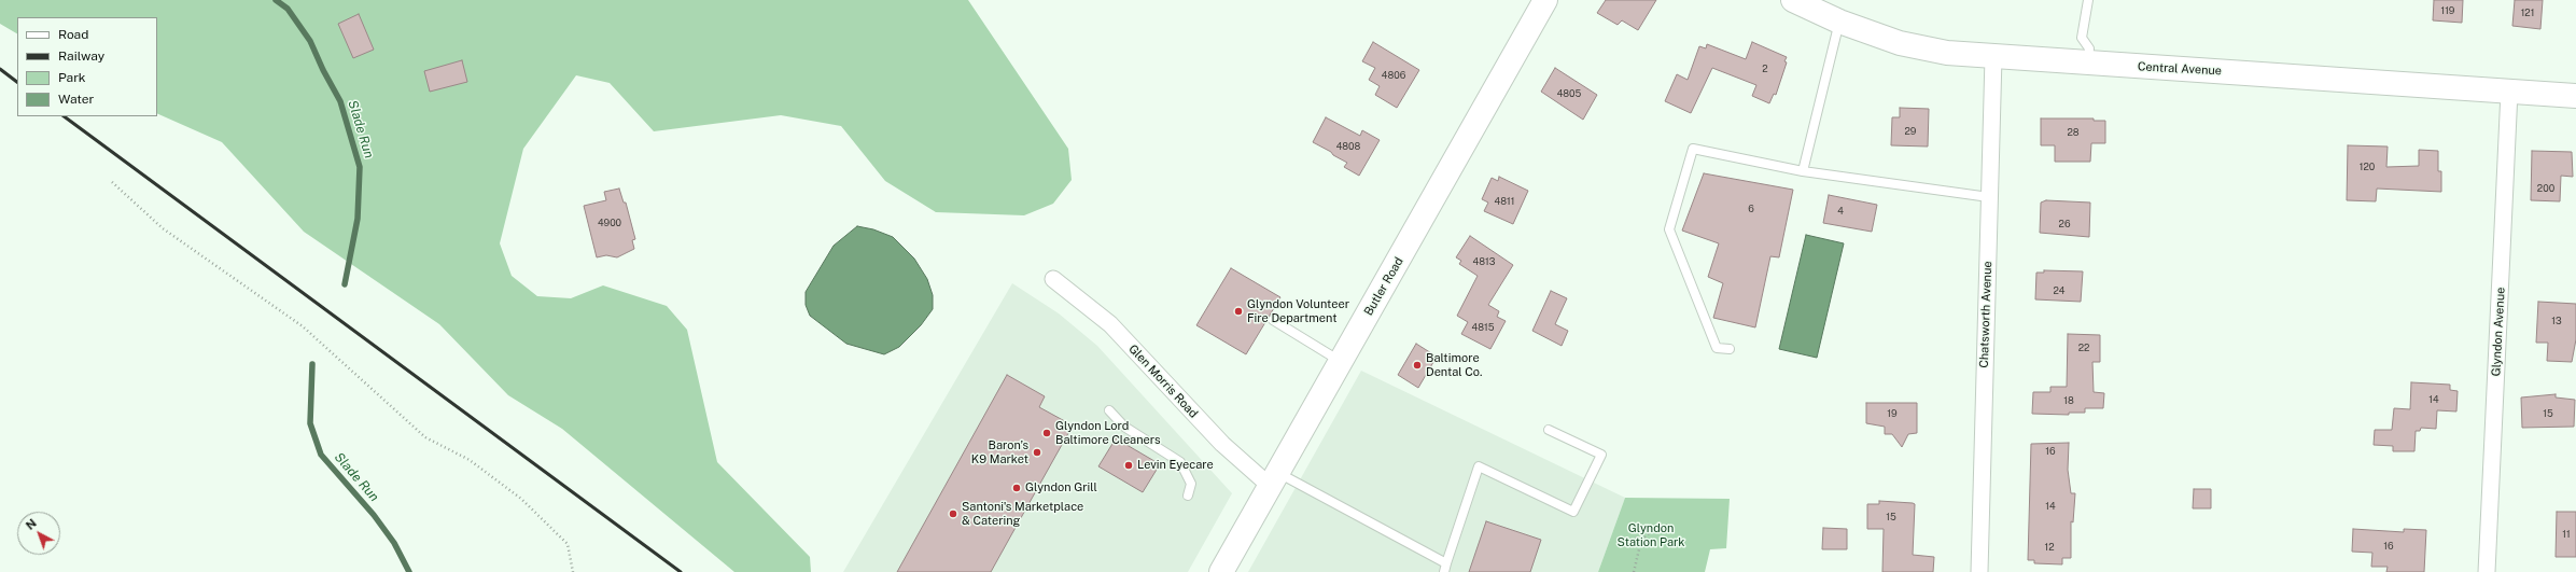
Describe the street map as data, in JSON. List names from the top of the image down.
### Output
{
  "streets": {
    "main road": ["Central Avenue", "Butler Road"],
    "street": ["Chatsworth Avenue", "Glyndon Avenue", "Glen Morris Road"]
  },
  "crossings": [
    ["Central Avenue", "Chatsworth Avenue"],
    ["Central Avenue", "Glyndon Avenue"],
    ["Butler Road", "Glen Morris Road"]
  ],
  "water": ["Slade Run"],
  "parks": ["Glyndon Station Park"],
  "places": [
    "Glyndon Volunteer Fire Department",
    "Baltimore Dental Co.",
    "Glyndon Lord Baltimore Cleaners",
    "Baron’s K9 Market",
    "Levin Eyecare",
    "Glyndon Grill",
    "Santoni's Marketplace & Catering"
  ],
  "house_numbers": [
    "119",
    "121",
    "2",
    "4806",
    "4805",
    "29",
    "28",
    "4808",
    "120",
    "200",
    "4811",
    "6",
    "4",
    "4900",
    "26",
    "4813",
    "24",
    "13",
    "4815",
    "22",
    "14",
    "18",
    "19",
    "15",
    "16",
    "14",
    "15",
    "11",
    "16",
    "12"
  ],
  "legend": [
    "Road",
    "Railway",
    "Park",
    "Water"
  ],
  "north": "top left"
}
